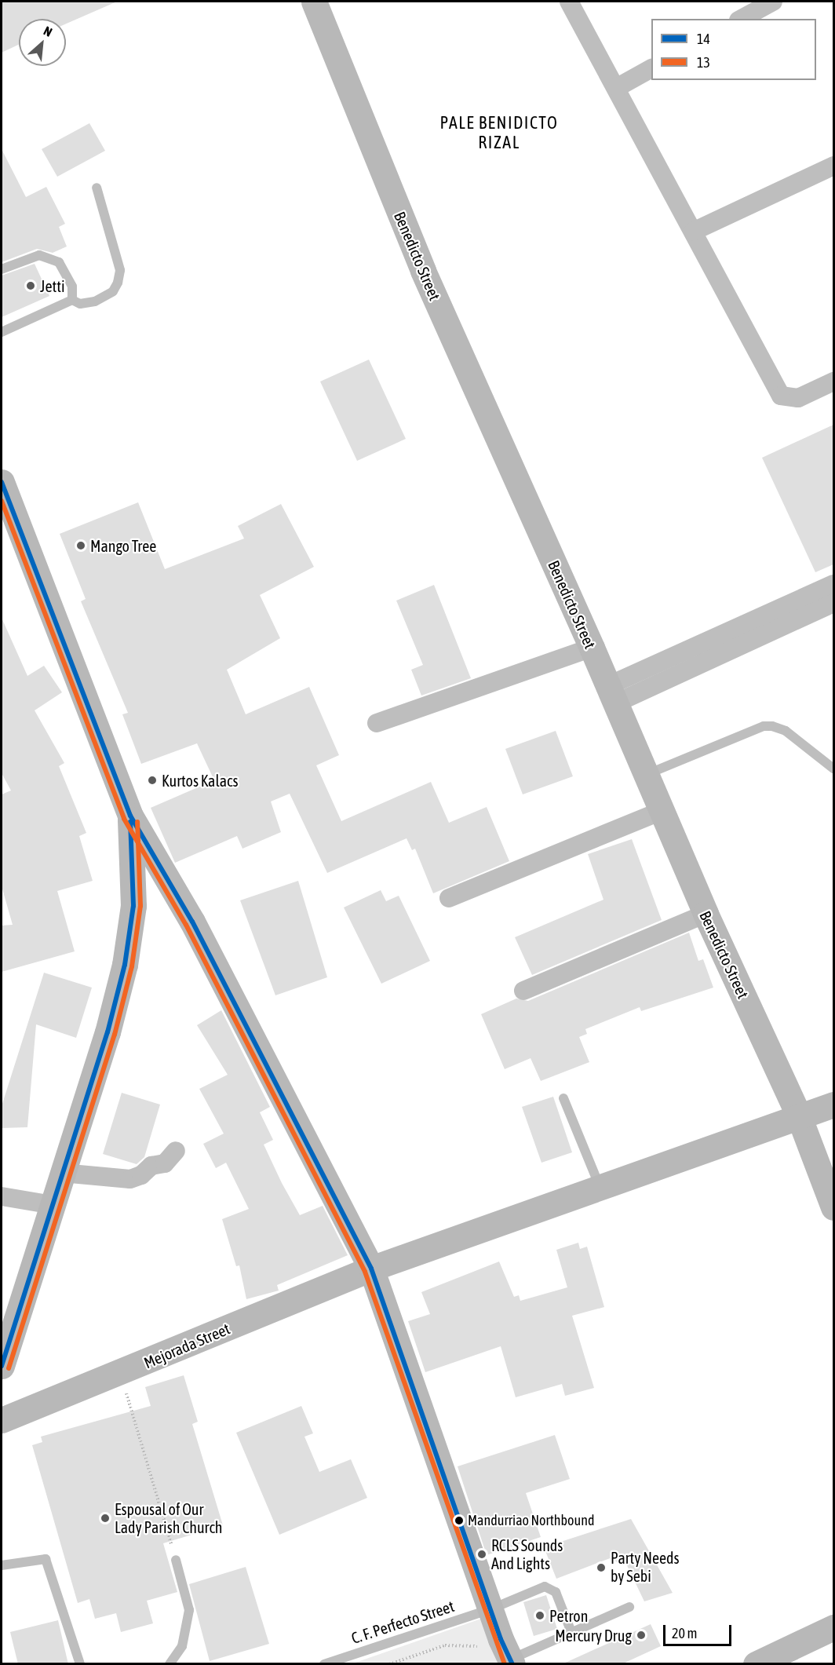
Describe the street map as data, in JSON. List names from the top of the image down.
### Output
{
  "streets": {
    "street": ["Benedicto Street", "Mejorada Street"],
    "lane": ["C. F. Perfecto Street"]
  },
  "crossings": [
    ["Benedicto Street", "Mejorada Street"]
  ],
  "districts": ["PALE BENIDICTO RIZAL"],
  "places": [
    "Jetti",
    "Mango Tree",
    "Kurtos Kalacs",
    "Espousal of Our Lady Parish Church",
    "Mandurriao Northbound",
    "RCLS Sounds And Lights",
    "Party Needs by Sebi",
    "Petron",
    "Mercury Drug"
  ],
  "lines": ["transit line 14", "transit line 13"],
  "legend": ["14", "13"],
  "scale_bar": "20 m",
  "north": "top right"
}
